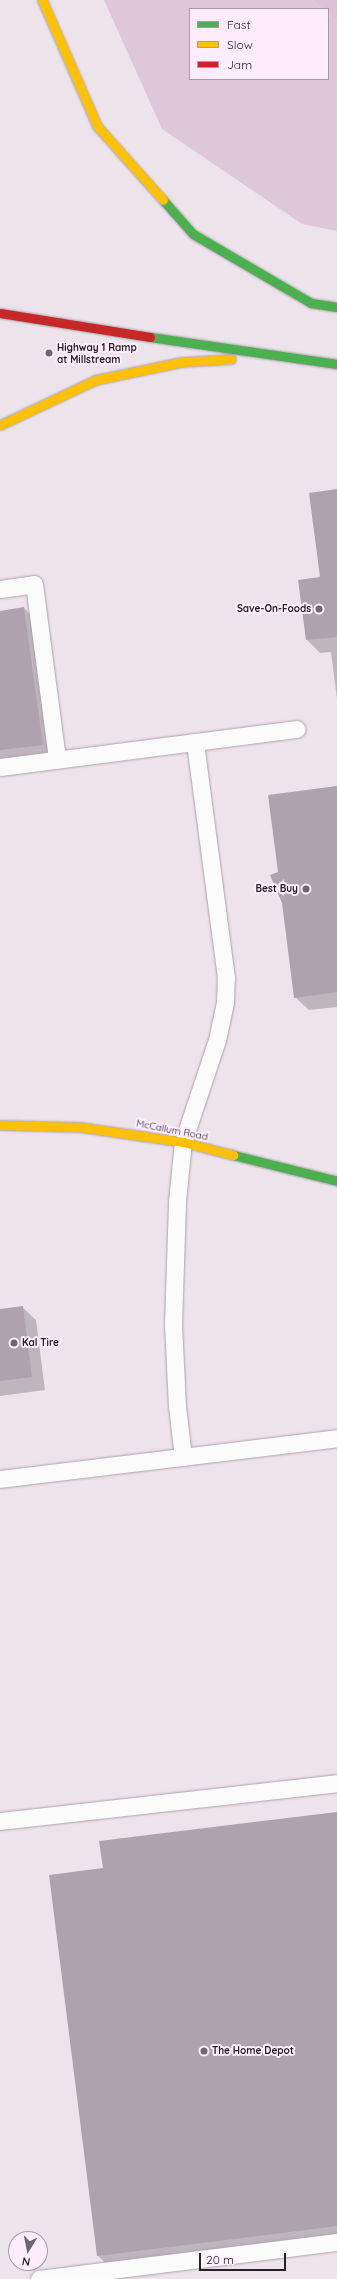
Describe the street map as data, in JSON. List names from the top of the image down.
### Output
{
  "streets": {
    "main road": ["McCallum Road"]
  },
  "places": [
    "Highway 1 Ramp at Millstream",
    "Save-On-Foods",
    "Best Buy",
    "Kal Tire",
    "The Home Depot"
  ],
  "legend": ["Fast", "Slow", "Jam"],
  "scale_bar": "20 m",
  "north": "bottom"
}
